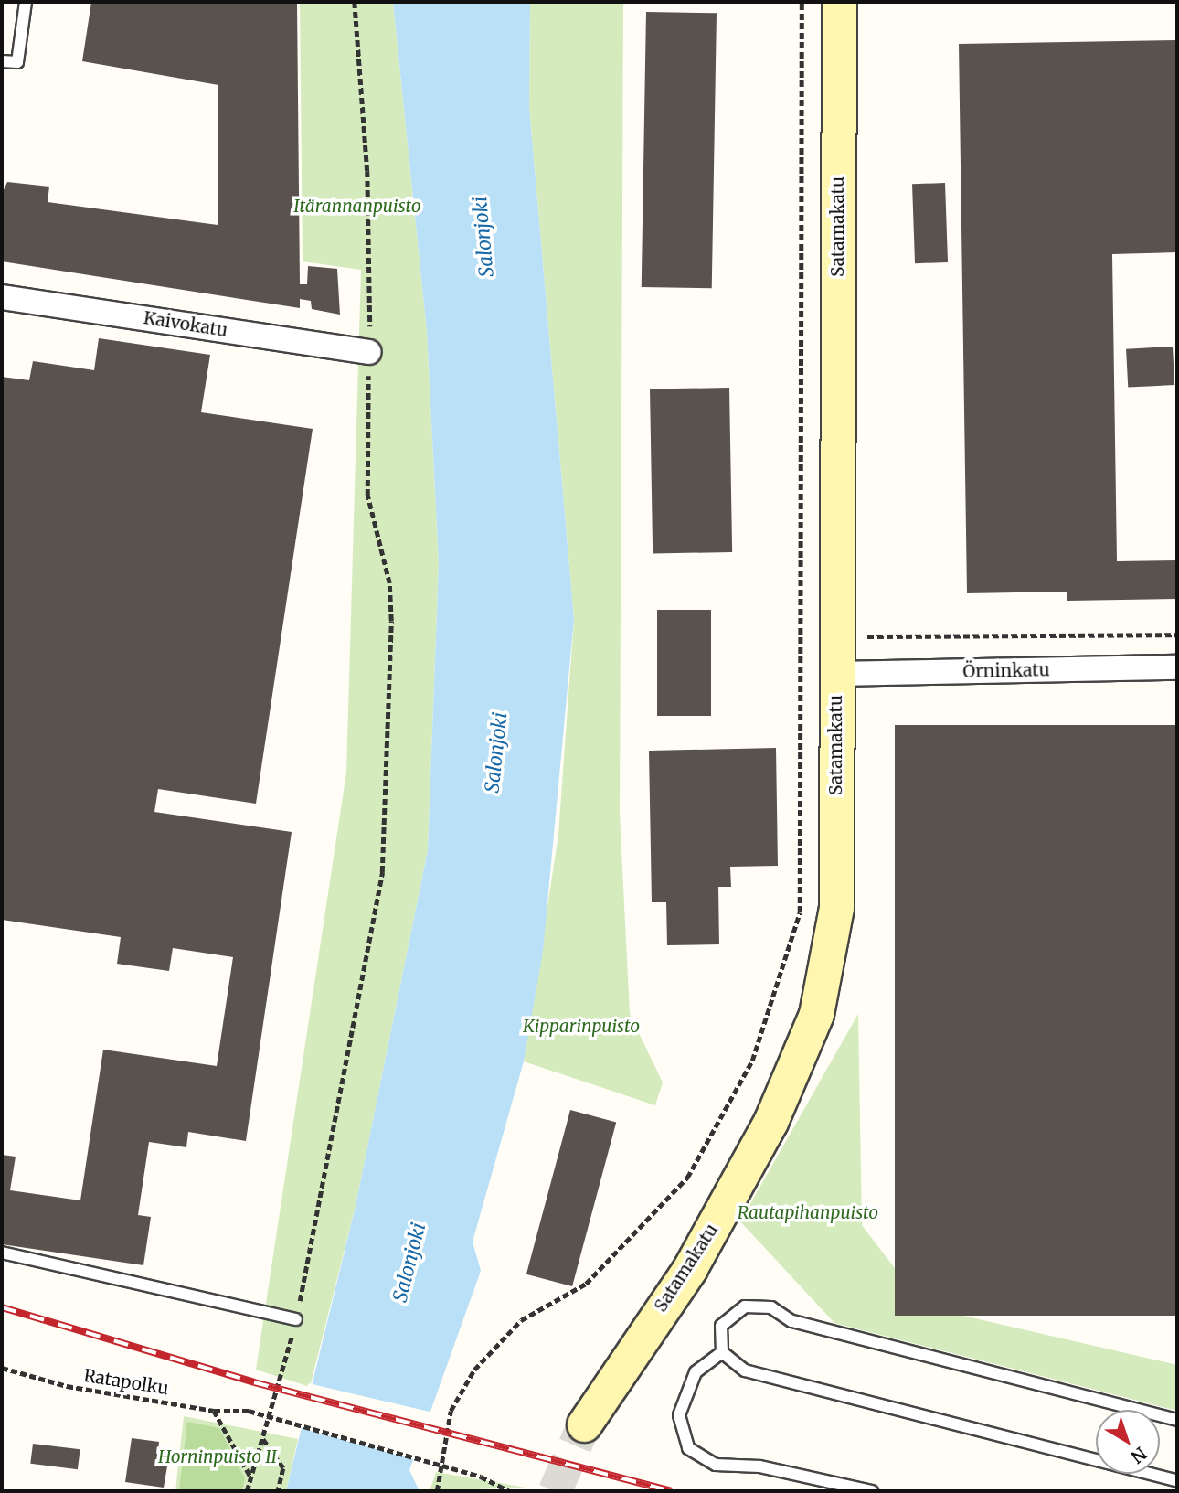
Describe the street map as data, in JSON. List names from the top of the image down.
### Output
{
  "streets": {
    "street": ["Satamakatu", "Kaivokatu", "Örninkatu"],
    "path": ["Ratapolku"]
  },
  "crossings": [
    ["Satamakatu", "Örninkatu"]
  ],
  "water": ["Salonjoki"],
  "parks": [
    "Itärannanpuisto",
    "Kipparinpuisto",
    "Rautapihanpuisto",
    "Horninpuisto II"
  ],
  "north": "bottom right"
}
